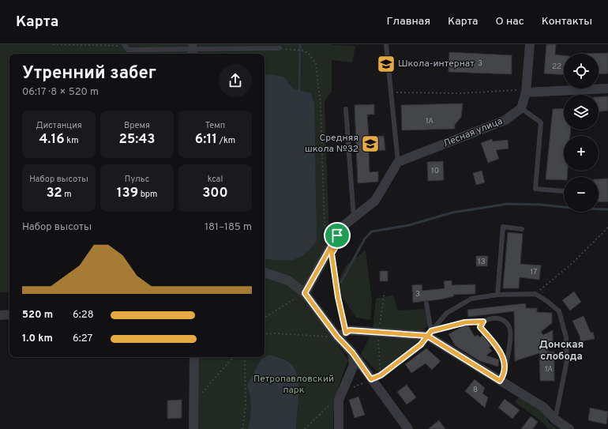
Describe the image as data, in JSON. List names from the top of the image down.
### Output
{
  "streets": {
    "street": ["Лесная улица"]
  },
  "districts": ["Донская слобода"],
  "parks": ["Петропавловский парк"],
  "places": {
    "school or university": ["Школа-интернат", "Средняя школа №32"]
  },
  "house_numbers": [
    "3",
    "22",
    "1А",
    "10",
    "13",
    "17",
    "3",
    "1А",
    "8"
  ],
  "page": {
    "header": "Карта",
    "nav": [
      "Главная",
      "Карта",
      "О нас",
      "Контакты"
    ],
    "map_buttons": ["+", "−"],
    "heading": ["Утренний забег", "06:17 · 8 × 520 m"],
    "stats": [
      ["Дистанция", "4.16 km"],
      ["Время", "25:43"],
      ["Темп", "6:11 /km"],
      ["Набор высоты", "32 m"],
      ["Пульс", "139 bpm"],
      ["kcal", "300"]
    ],
    "chart": ["Набор высоты", "181–185 m"],
    "list": [
      {
        "name": "520 m",
        "note": "6:28"
      },
      {
        "name": "1.0 km",
        "note": "6:27"
      }
    ]
  }
}
